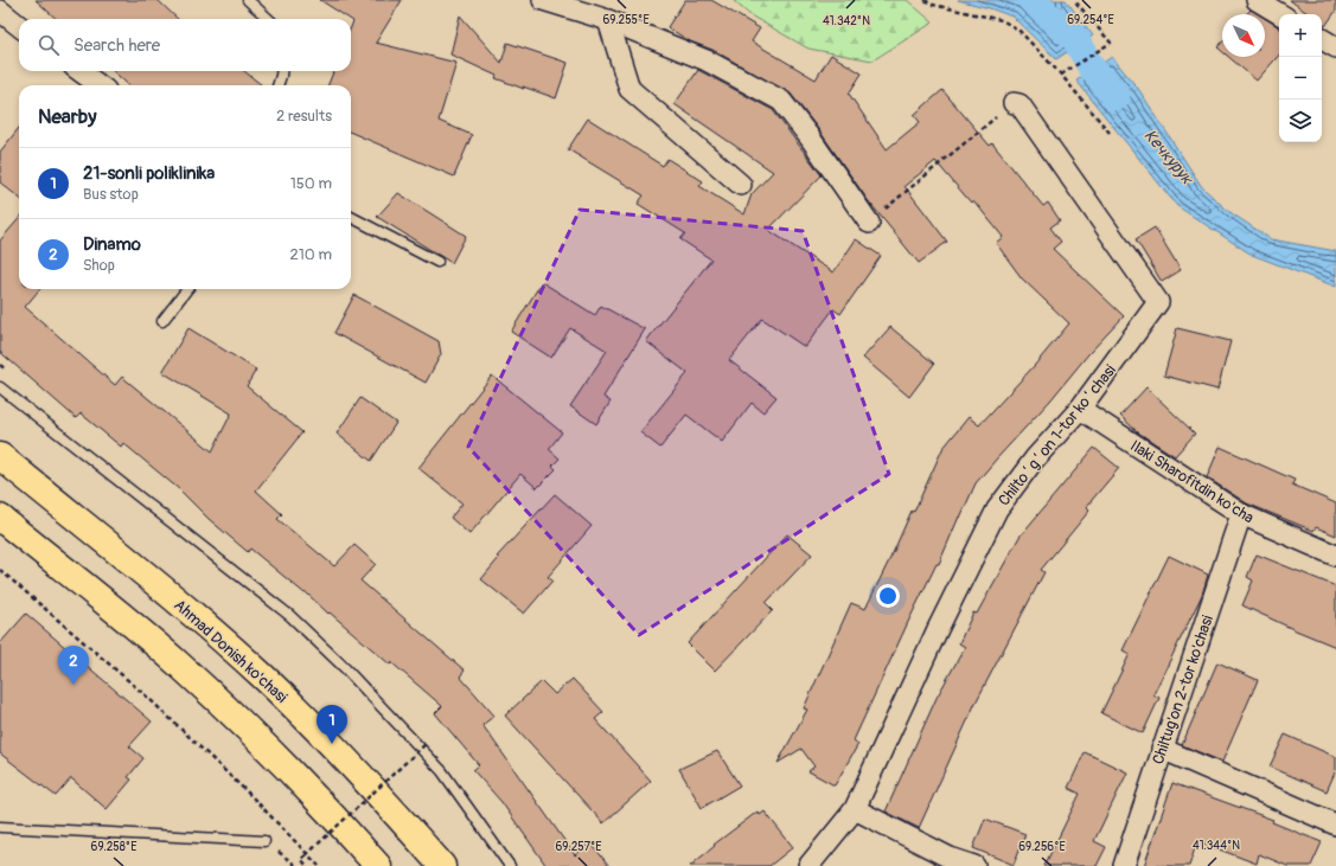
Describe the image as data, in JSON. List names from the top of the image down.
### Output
{
  "streets": {
    "main road": ["Ahmad Donish ko'chasi"],
    "street": ["Chiltoʻgʻon 1-tor koʻchasi", "Ilaki Sharofitdin ko'cha", "Chiltug'on 2-tor ko'chasi"]
  },
  "crossings": [
    ["Chiltoʻgʻon 1-tor koʻchasi", "Ilaki Sharofitdin ko'cha"],
    ["Ilaki Sharofitdin ko'cha", "Chiltug'on 2-tor ko'chasi"]
  ],
  "water": ["Кечкурук"],
  "north": "bottom right",
  "page": {
    "map_buttons": ["+", "−"],
    "search": "Search here",
    "heading": ["Nearby", "2 results"],
    "list": [
      {
        "mark": "1",
        "name": "21-sonli poliklinika",
        "note": "Bus stop",
        "value": "150 m"
      },
      {
        "mark": "2",
        "name": "Dinamo",
        "note": "Shop",
        "value": "210 m"
      }
    ],
    "pins": ["2", "1"]
  },
  "coordinates": [
    "69.255°E",
    "69.254°E",
    "41.342°N",
    "41.344°N",
    "69.258°E",
    "69.257°E",
    "69.256°E"
  ]
}
